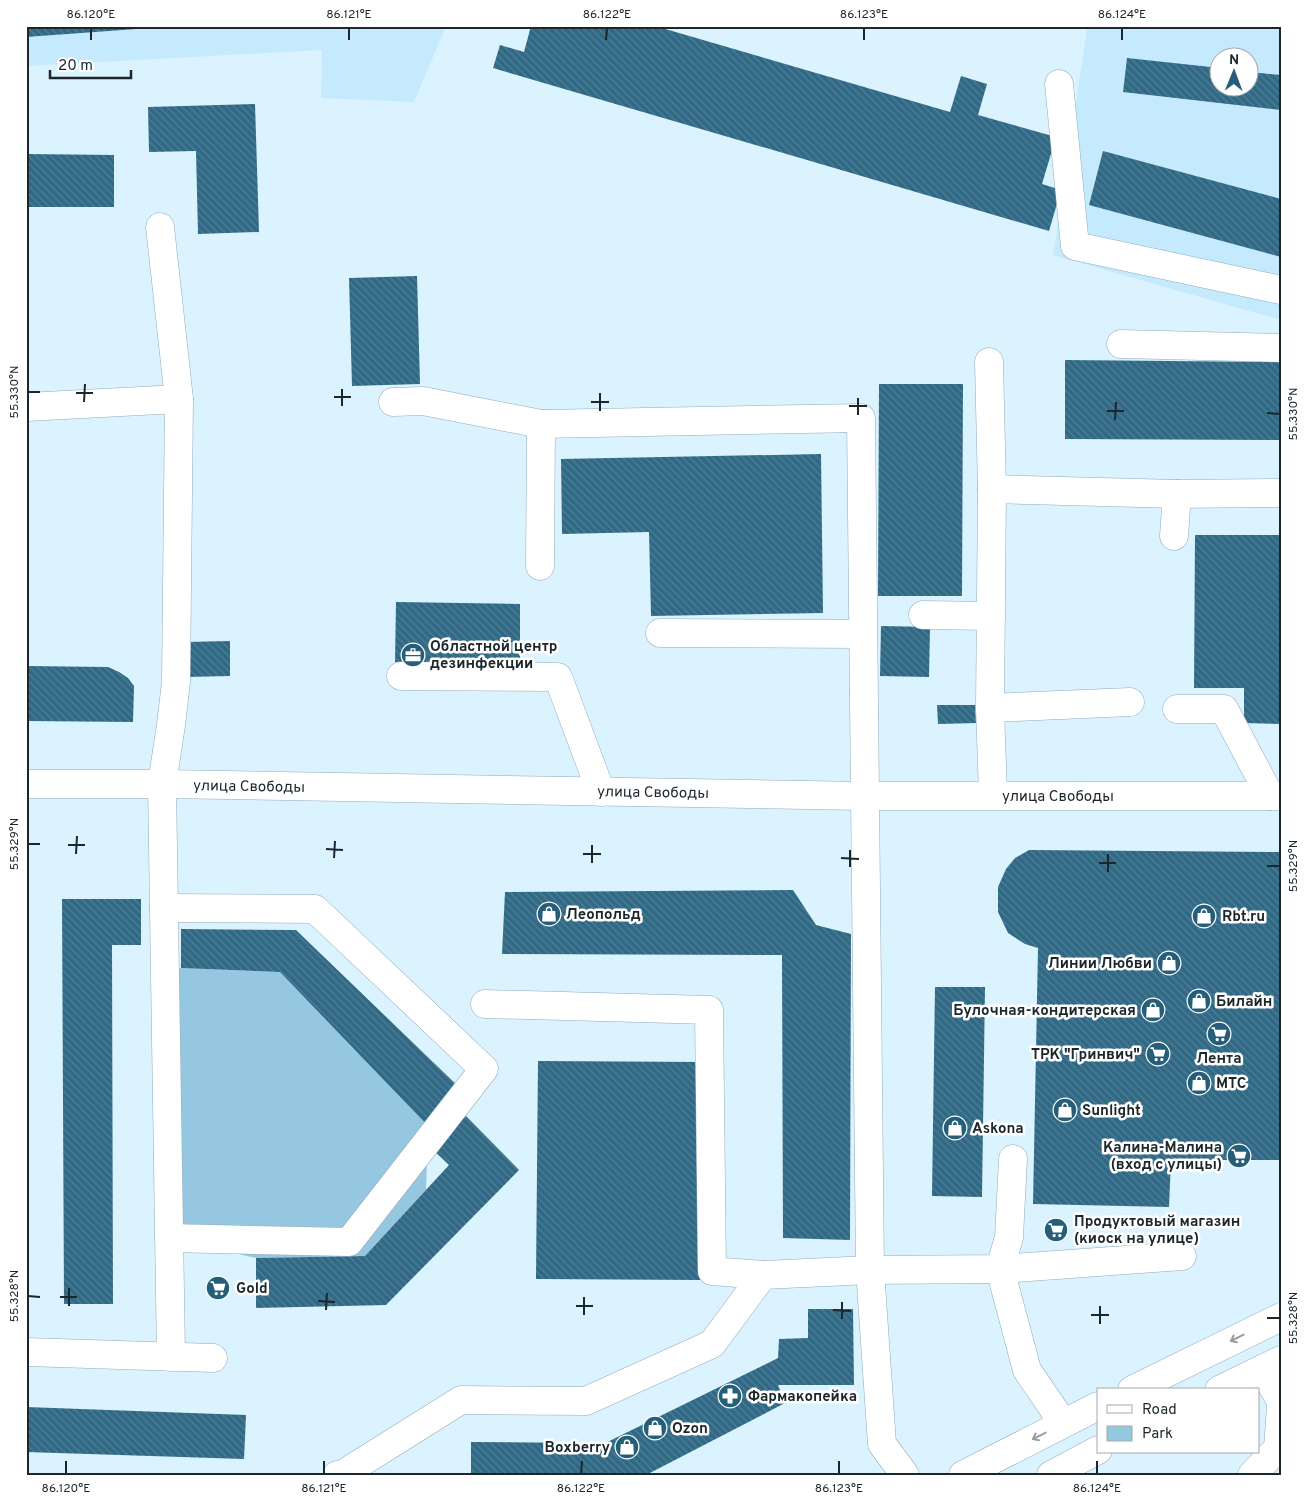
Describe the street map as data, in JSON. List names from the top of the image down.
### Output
{
  "streets": {
    "street": ["улица Свободы"]
  },
  "places": {
    "office": ["Областной центр дезинфекции"],
    "shop": [
      "Леопольд",
      "Rbt.ru",
      "Линии Любви",
      "Билайн",
      "Булочная-кондитерская",
      "МТС",
      "Sunlight",
      "Askona",
      "Ozon",
      "Boxberry"
    ],
    "supermarket": [
      "Лента",
      "ТРК \"Гринвич\"",
      "Калина-Малина (вход с улицы)",
      "Продуктовый магазин (киоск на улице)",
      "Gold"
    ],
    "pharmacy": ["Фармакопейка"]
  },
  "legend": ["Road", "Park"],
  "scale_bar": "20 m",
  "north": "top",
  "coordinates": [
    "86.120°E",
    "86.121°E",
    "86.122°E",
    "86.123°E",
    "86.124°E",
    "55.330°N",
    "55.329°N",
    "55.328°N"
  ]
}
